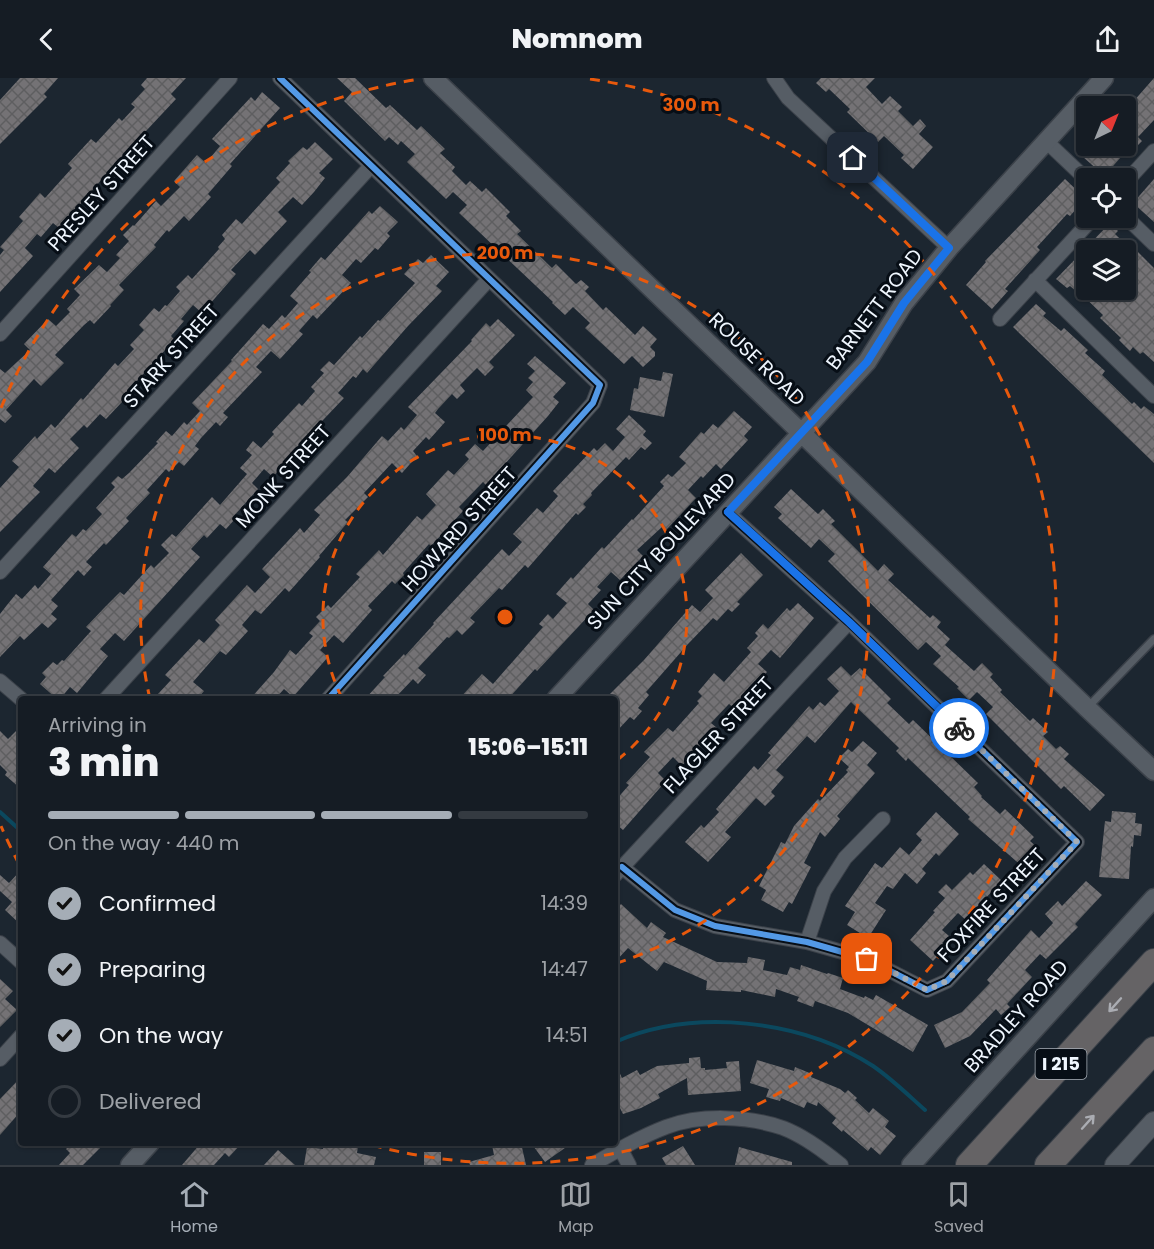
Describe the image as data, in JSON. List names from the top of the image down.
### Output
{
  "streets": {
    "highway": ["I 215"],
    "street": [
      "PRESLEY STREET",
      "BARNETT ROAD",
      "STARK STREET",
      "ROUSE ROAD",
      "MONK STREET",
      "HOWARD STREET",
      "SUN CITY BOULEVARD",
      "FLAGLER STREET",
      "FOXFIRE STREET",
      "BRADLEY ROAD"
    ]
  },
  "crossings": [
    ["BARNETT ROAD", "ROUSE ROAD"],
    ["BARNETT ROAD", "SUN CITY BOULEVARD"],
    ["STARK STREET", "HOWARD STREET"],
    ["ROUSE ROAD", "SUN CITY BOULEVARD"],
    ["MONK STREET", "HOWARD STREET"],
    ["SUN CITY BOULEVARD", "FOXFIRE STREET"],
    ["FLAGLER STREET", "FOXFIRE STREET"]
  ],
  "north": "top right",
  "page": {
    "header": "Nomnom",
    "heading": ["3 min", "Arriving in", "15:06–15:11"],
    "bar": "On the way · 440 m",
    "list": [
      ["Confirmed", "14:39"],
      ["Preparing", "14:47"],
      ["On the way", "14:51"],
      "Delivered"
    ],
    "tabs": ["Home", "Map", "Saved"]
  },
  "rings": ["300 m", "200 m", "100 m"]
}
